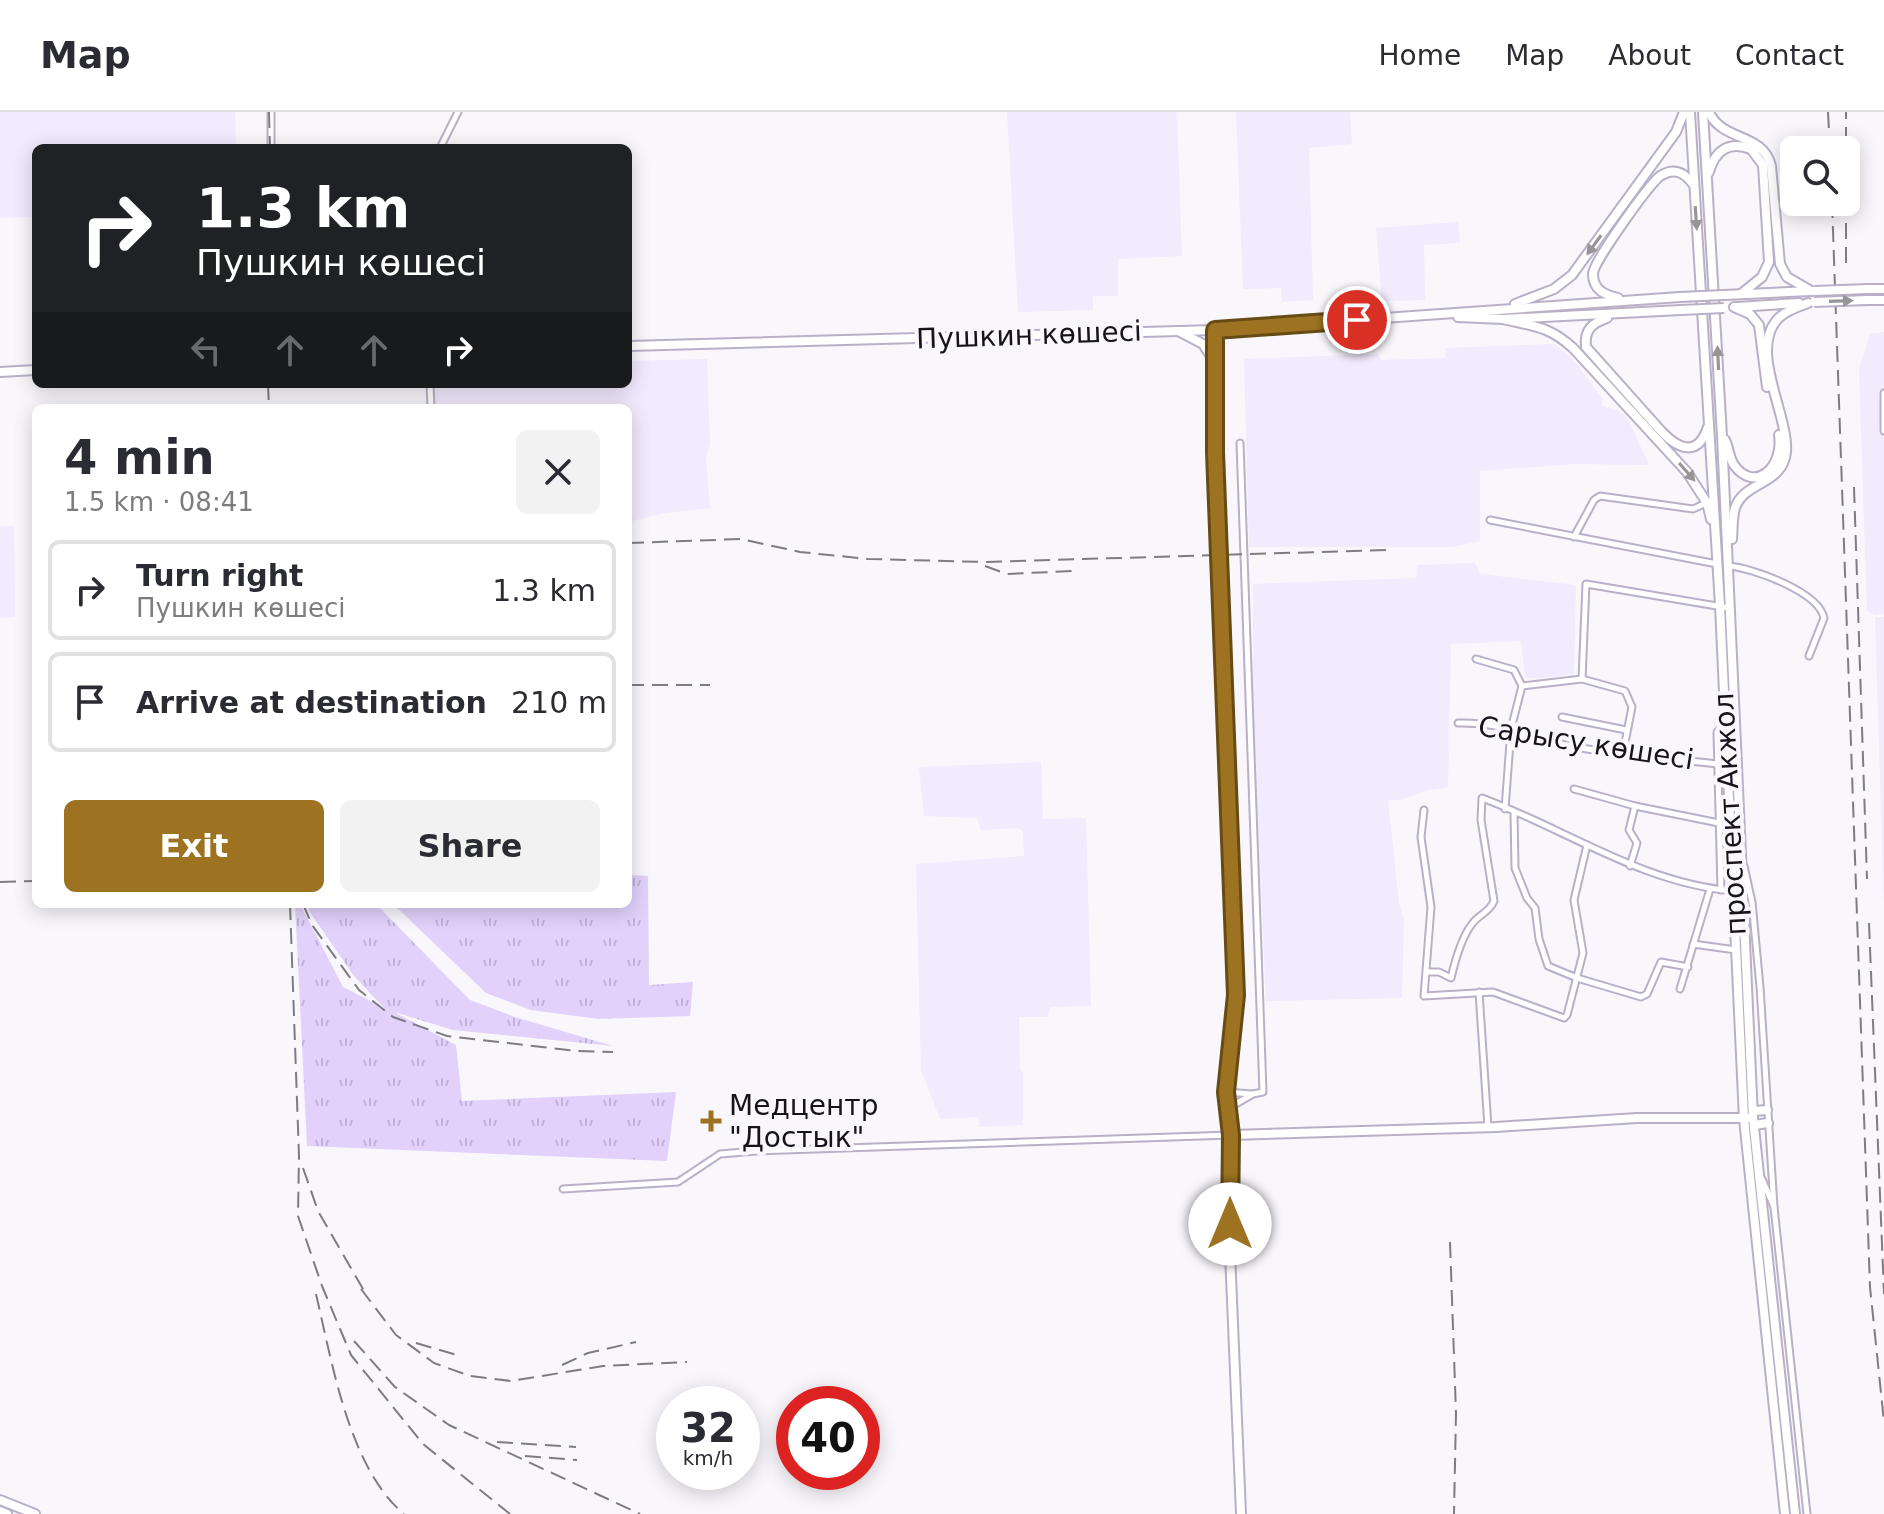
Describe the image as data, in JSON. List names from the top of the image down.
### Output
{
  "streets": {
    "main road": ["Пушкин көшесі", "проспект Акжол"],
    "street": ["Сарысу көшесі"]
  },
  "crossings": [
    ["Сарысу көшесі", "проспект Акжол"]
  ],
  "places": {
    "health": ["Медцентр \"Достык\""]
  },
  "page": {
    "header": "Map",
    "nav": [
      "Home",
      "Map",
      "About",
      "Contact"
    ],
    "turn": ["1.3 km", "Пушкин көшесі"],
    "heading": ["4 min", "1.5 km · 08:41"],
    "list": [
      {
        "name": "Turn right",
        "note": "Пушкин көшесі",
        "value": "1.3 km"
      },
      {
        "name": "Arrive at destination",
        "value": "210 m"
      }
    ],
    "buttons": ["Exit", "Share"],
    "speed": "32 km/h",
    "limit": "40"
  }
}
